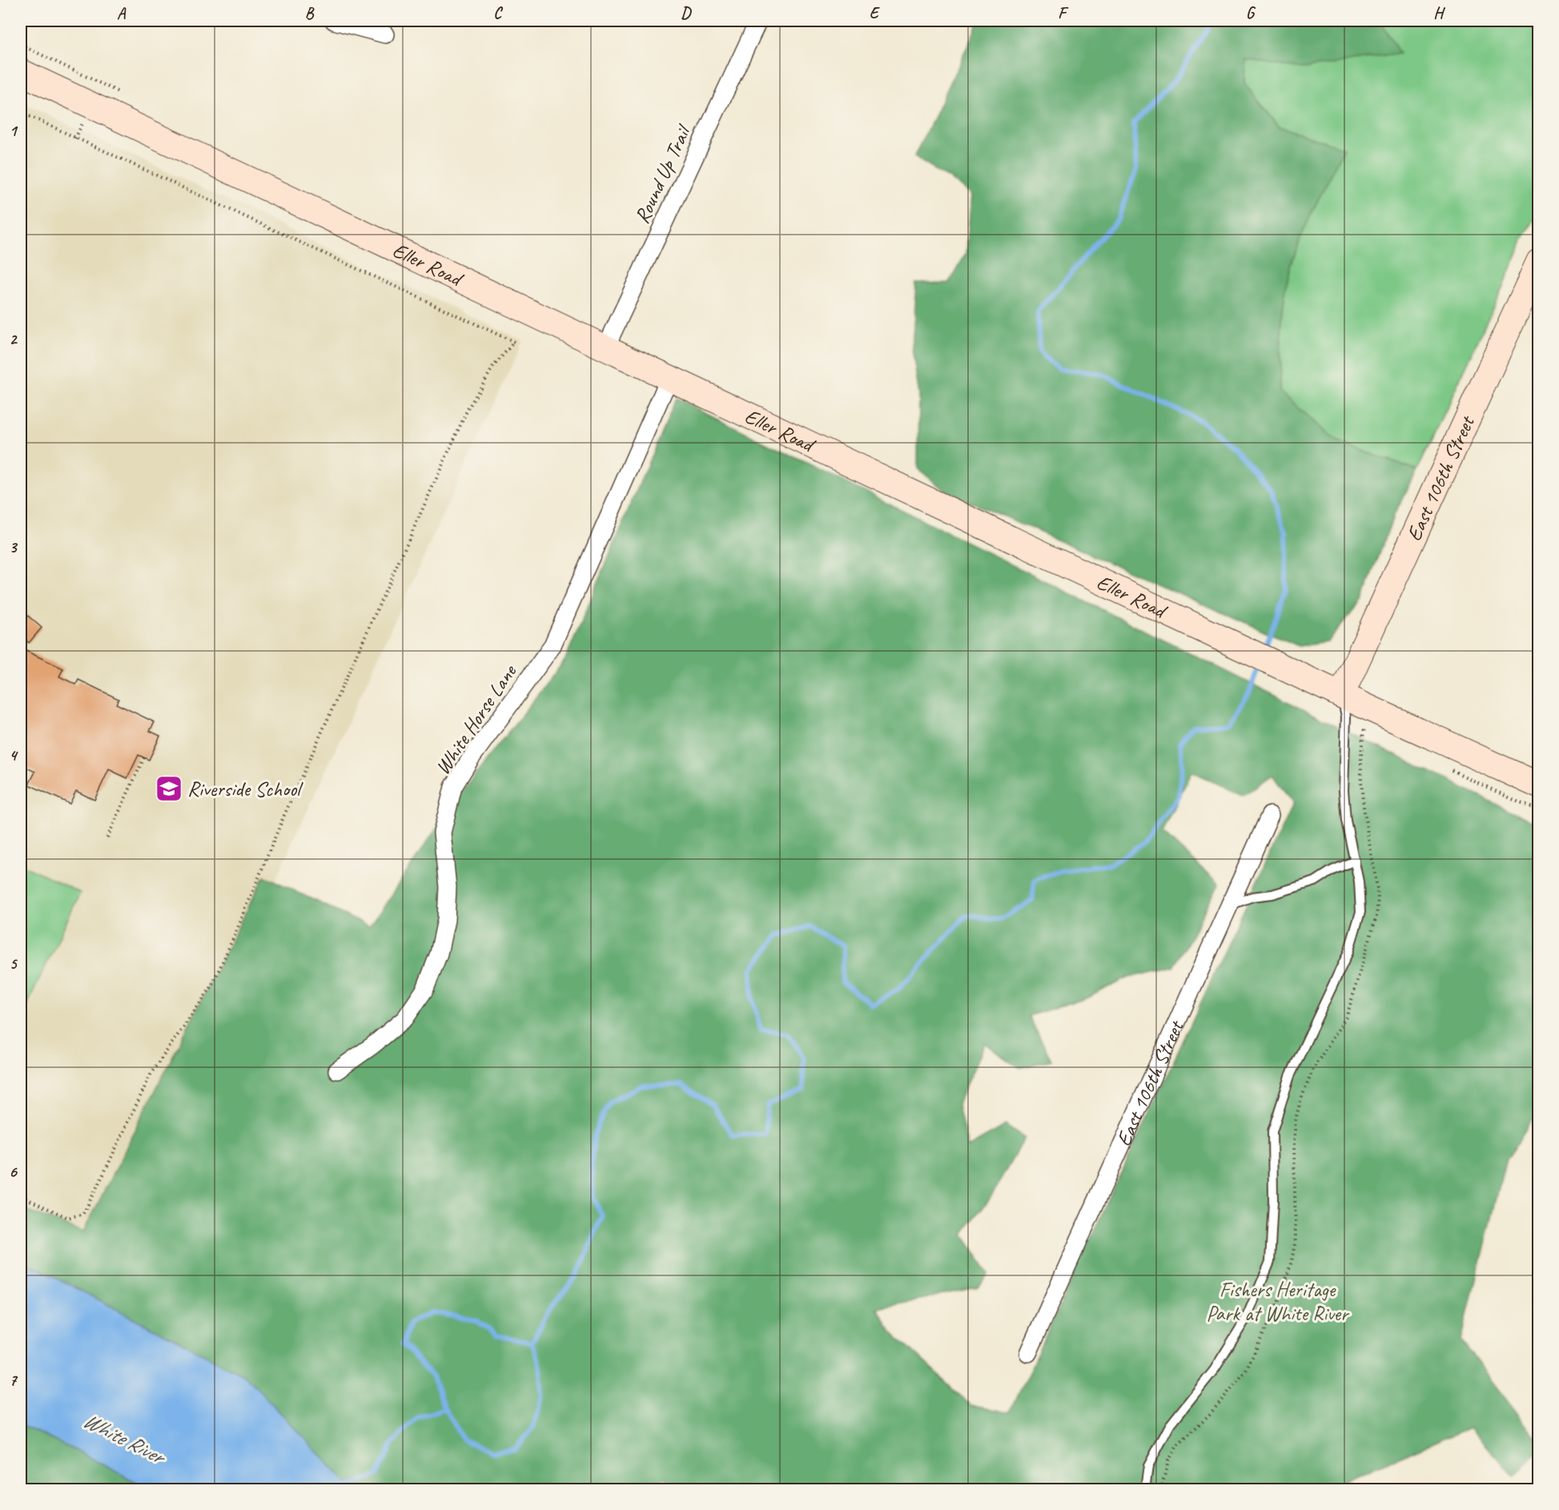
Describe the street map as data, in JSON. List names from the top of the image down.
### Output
{
  "streets": {
    "street": [
      "Round Up Trail",
      "Eller Road",
      "East 106th Street",
      "White Horse Lane"
    ]
  },
  "crossings": [
    ["Round Up Trail", "Eller Road"],
    ["Eller Road", "East 106th Street"],
    ["Eller Road", "White Horse Lane"]
  ],
  "water": ["White River"],
  "parks": ["Fishers Heritage Park at White River"],
  "places": {
    "school or university": ["Riverside School"]
  },
  "grid": {
    "columns": [
      "A",
      "B",
      "C",
      "D",
      "E",
      "F",
      "G",
      "H"
    ],
    "rows": [
      "1",
      "2",
      "3",
      "4",
      "5",
      "6",
      "7"
    ]
  }
}
